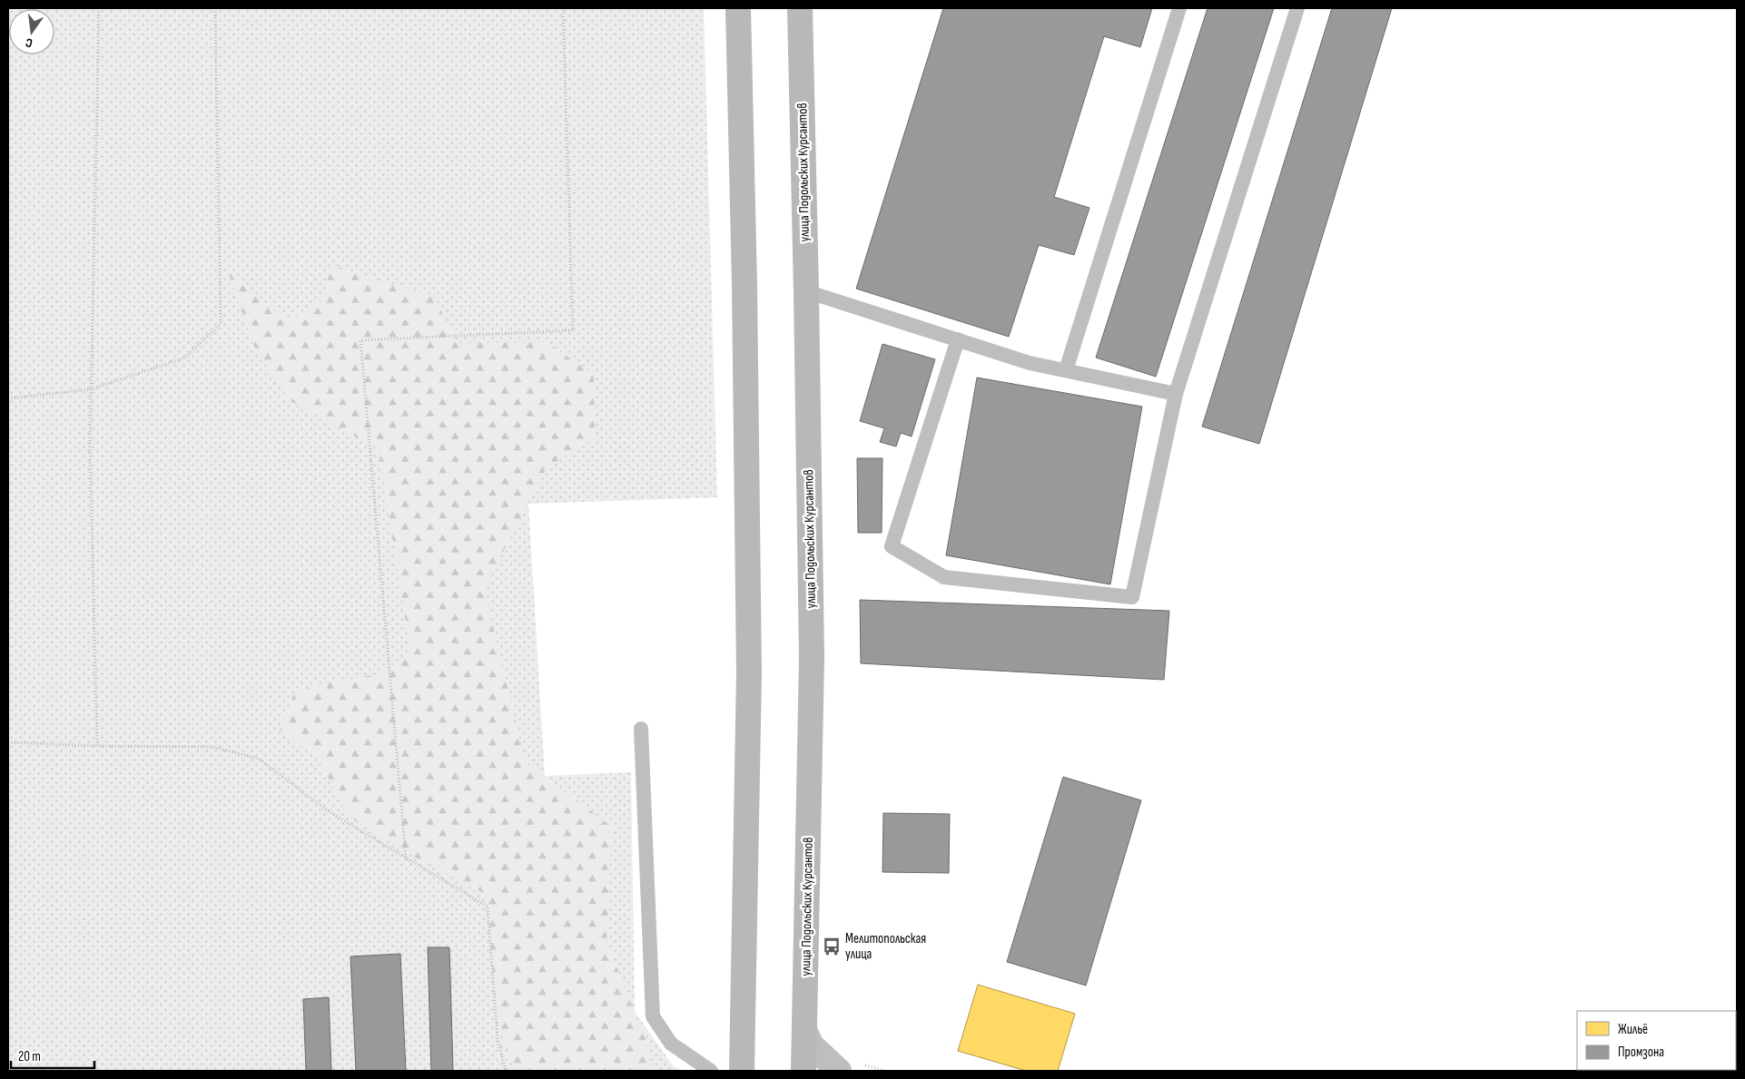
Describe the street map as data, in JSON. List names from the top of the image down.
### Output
{
  "streets": {
    "main road": ["улица Подольских Курсантов"]
  },
  "places": {
    "bus stop": ["Мелитопольская улица"]
  },
  "legend": ["Жильё", "Промзона"],
  "scale_bar": "20 m",
  "north": "bottom"
}
